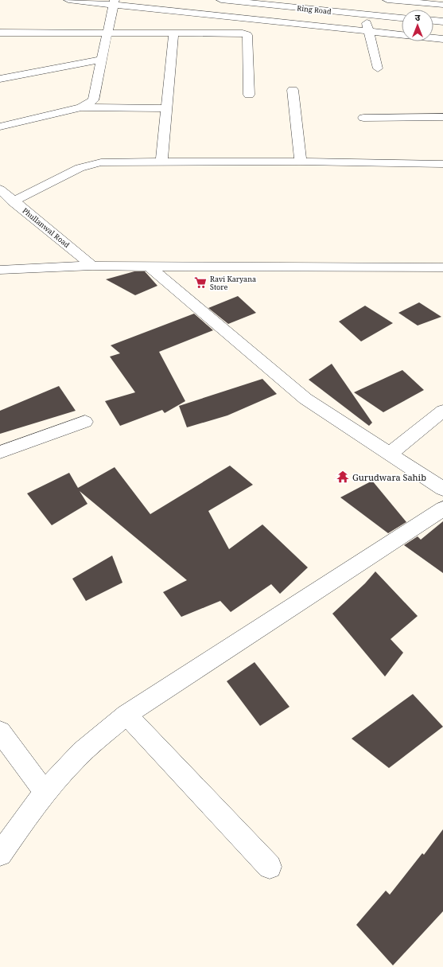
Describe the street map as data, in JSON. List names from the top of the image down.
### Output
{
  "streets": {
    "street": ["Ring Road", "Phullanwal Road"]
  },
  "places": {
    "supermarket": ["Ravi Karyana Store"],
    "temple": ["Gurudwara Sahib"]
  },
  "north": "top"
}
